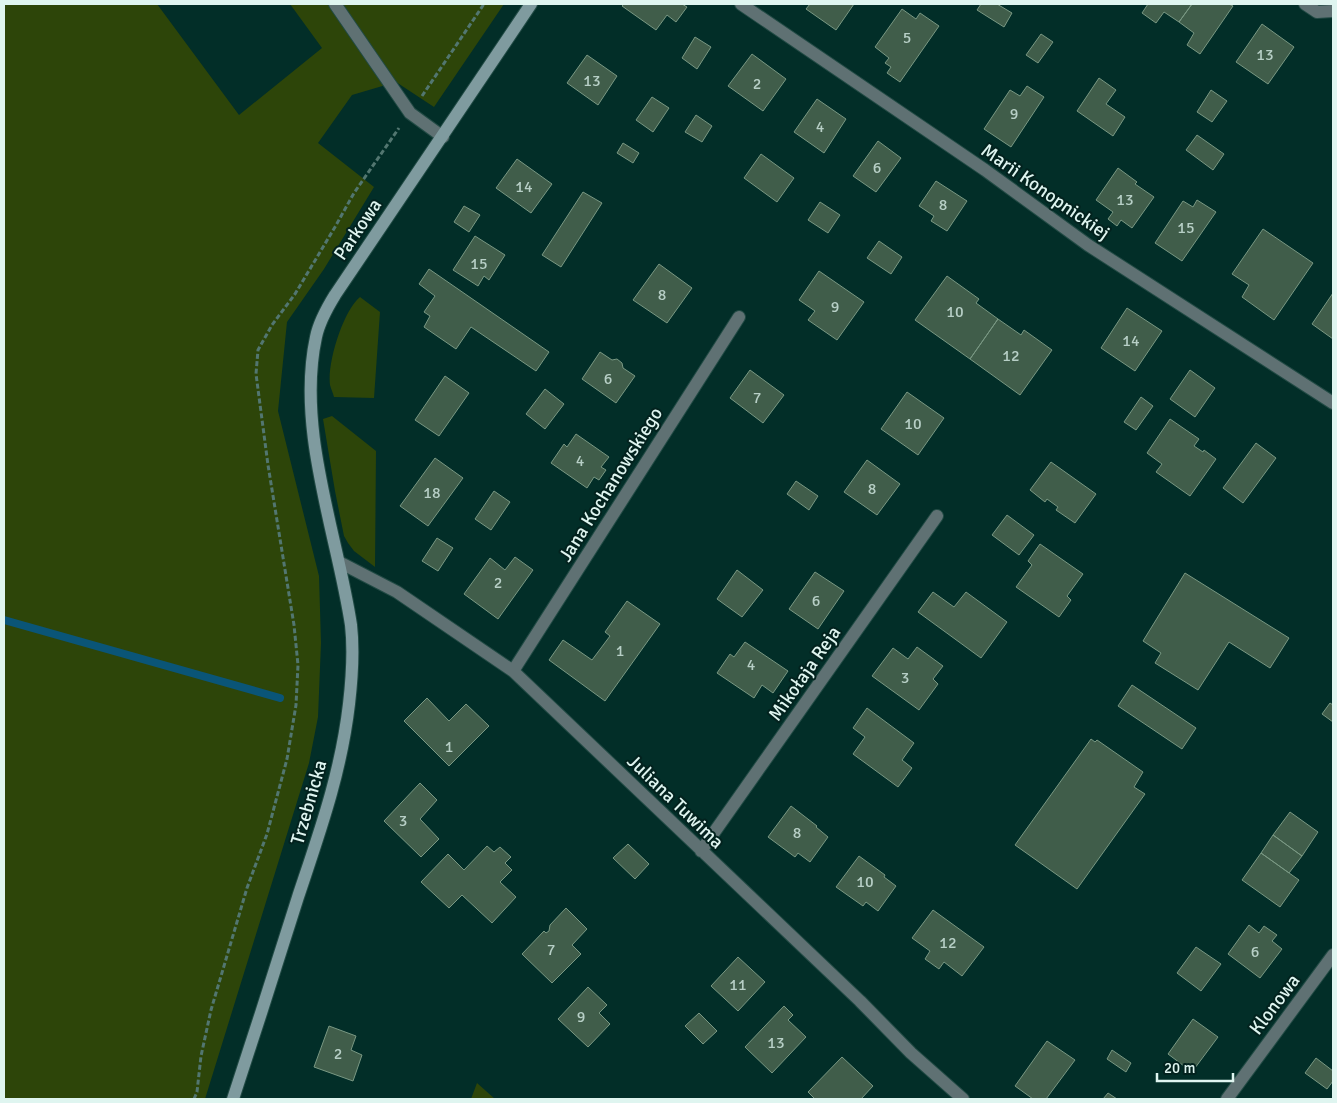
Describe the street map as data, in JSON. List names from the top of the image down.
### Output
{
  "streets": {
    "street": [
      "Marii Konopnickiej",
      "Parkowa",
      "Jana Kochanowskiego",
      "Mikołaja Reja",
      "Juliana Tuwima",
      "Trzebnicka",
      "Klonowa"
    ]
  },
  "crossings": [
    ["Parkowa", "Trzebnicka"],
    ["Jana Kochanowskiego", "Juliana Tuwima"],
    ["Mikołaja Reja", "Juliana Tuwima"],
    ["Juliana Tuwima", "Trzebnicka"]
  ],
  "house_numbers": [
    "5",
    "13",
    "13",
    "2",
    "9",
    "4",
    "6",
    "14",
    "13",
    "8",
    "15",
    "15",
    "8",
    "9",
    "10",
    "14",
    "12",
    "6",
    "7",
    "10",
    "4",
    "8",
    "18",
    "2",
    "6",
    "1",
    "4",
    "3",
    "1",
    "3",
    "8",
    "10",
    "12",
    "7",
    "6",
    "11",
    "9",
    "13",
    "2"
  ],
  "scale_bar": "20 m"
}
